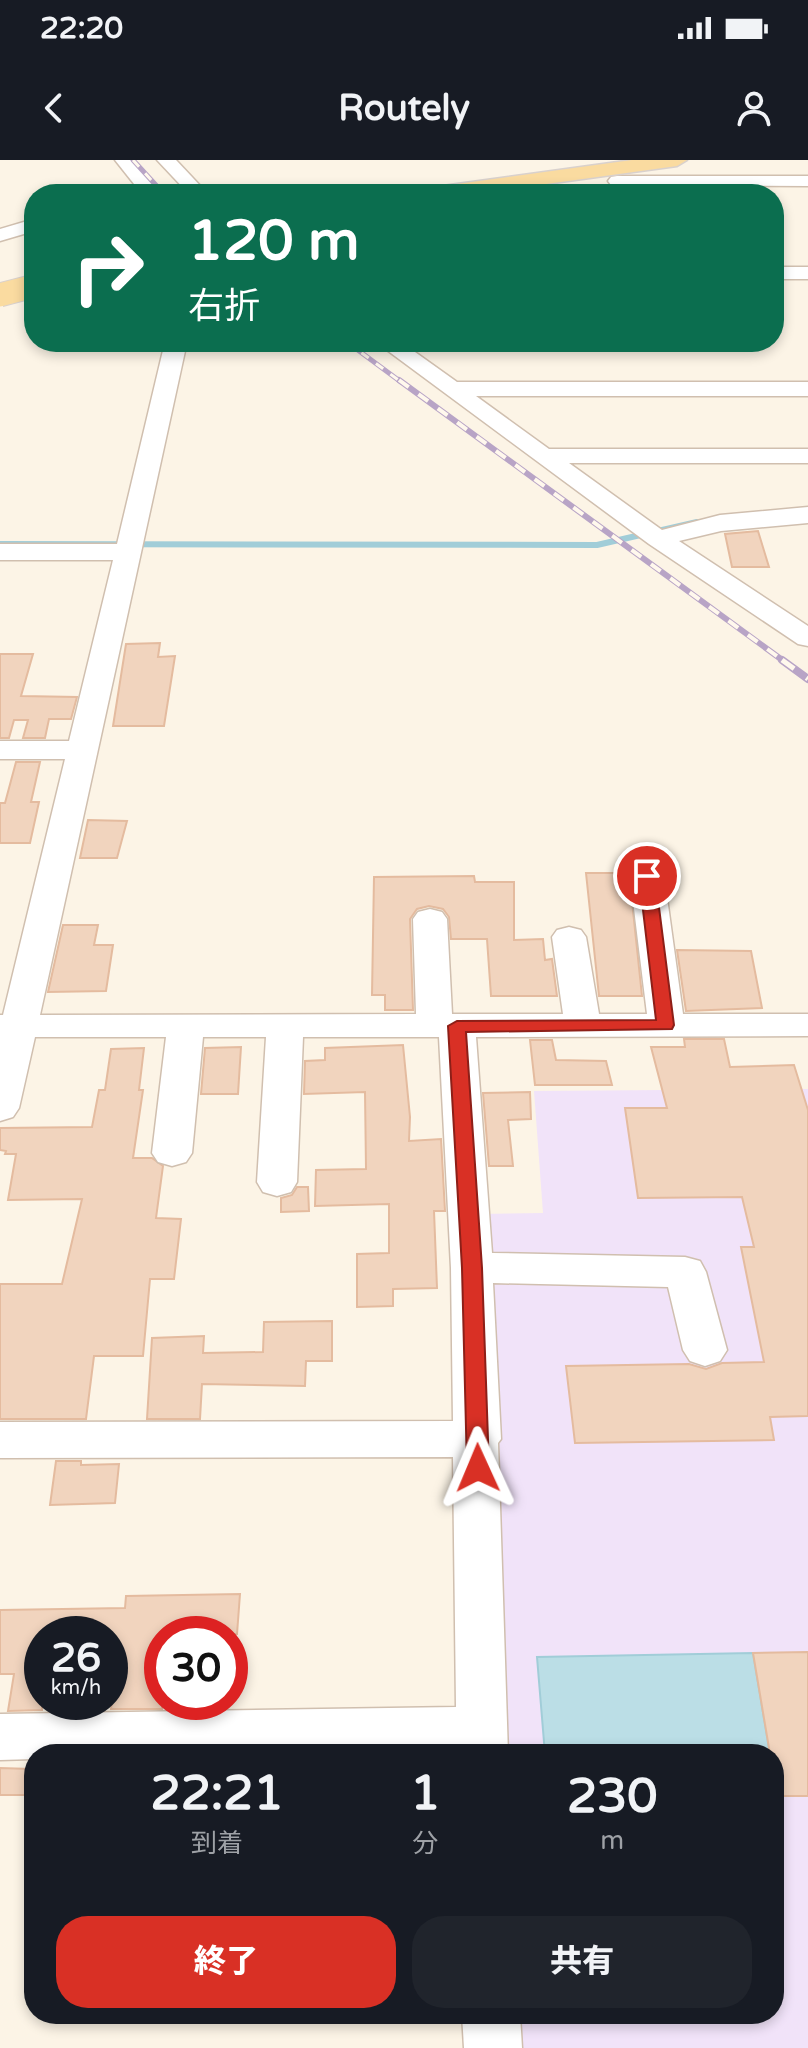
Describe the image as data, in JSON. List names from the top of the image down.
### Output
{
  "page": {
    "status": "22:20",
    "header": "Routely",
    "turn": ["120 m", "右折"],
    "speed": "26 km/h",
    "limit": "30",
    "eta": [
      "22:21",
      "到着",
      "1",
      "分",
      "230",
      "m"
    ],
    "buttons": ["終了", "共有"]
  }
}
